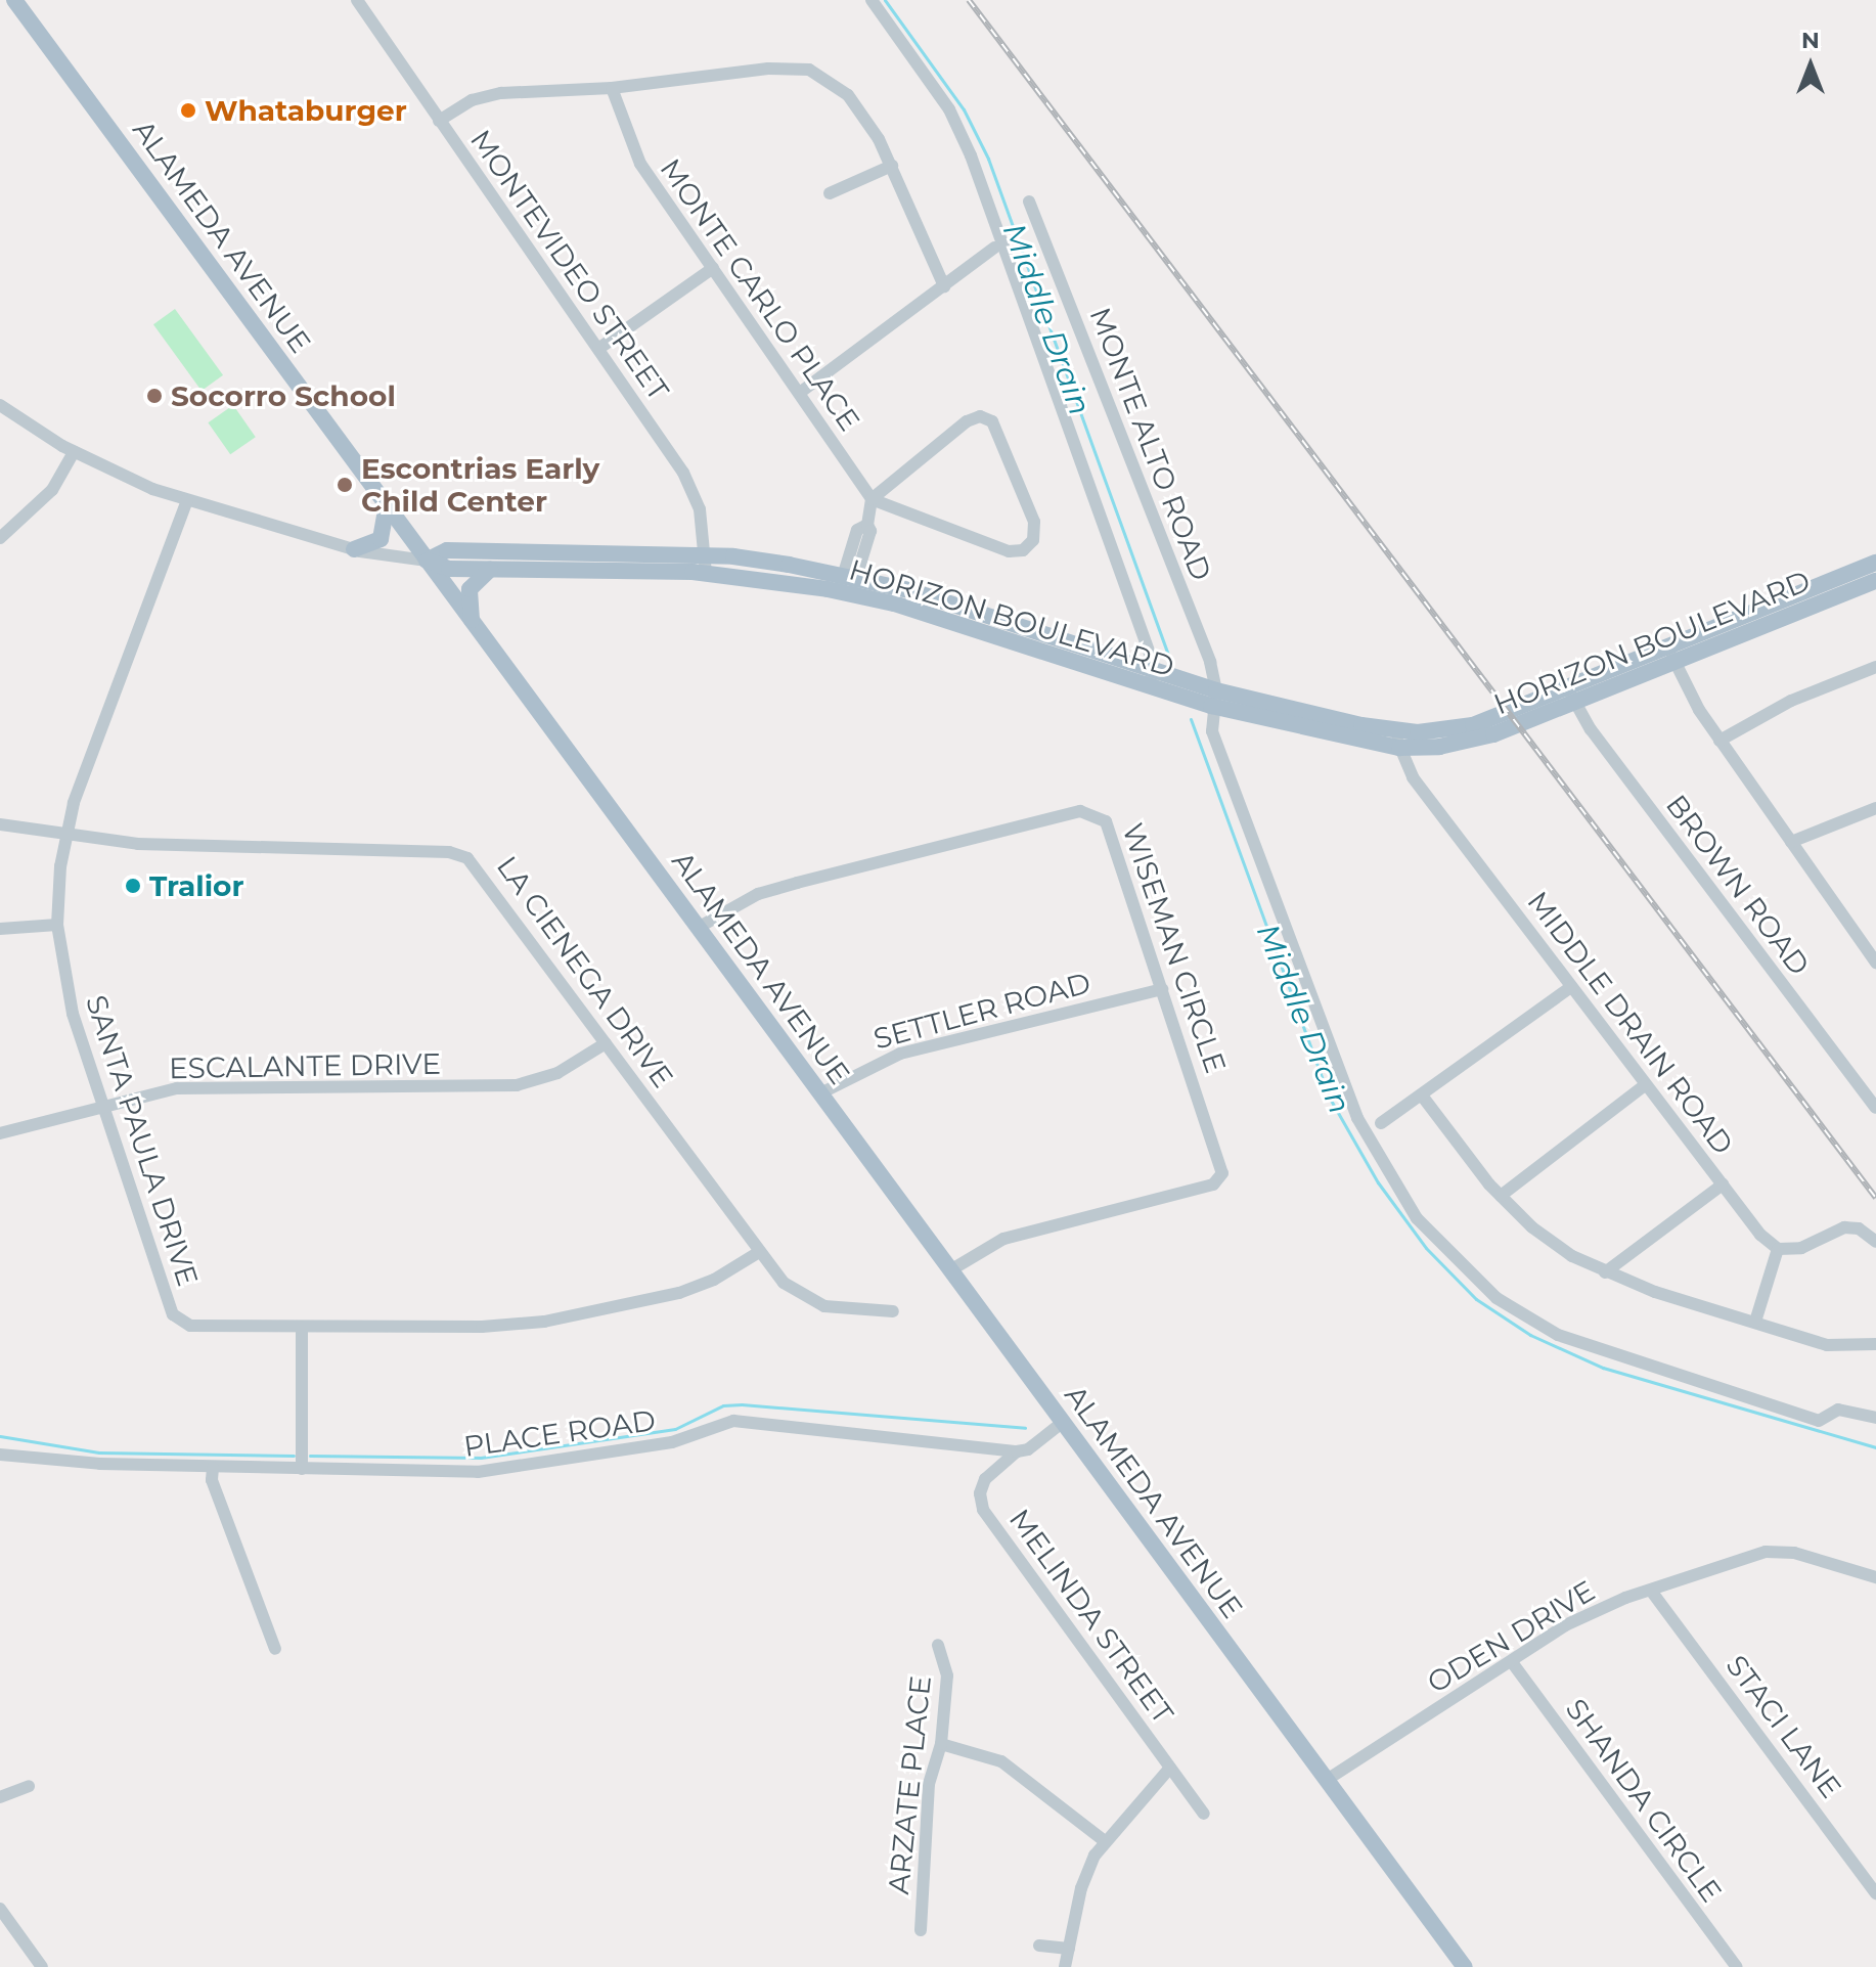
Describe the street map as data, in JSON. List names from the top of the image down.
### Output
{
  "streets": {
    "main road": ["ALAMEDA AVENUE", "HORIZON BOULEVARD"],
    "street": [
      "MONTEVIDEO STREET",
      "MONTE CARLO PLACE",
      "MONTE ALTO ROAD",
      "BROWN ROAD",
      "WISEMAN CIRCLE",
      "LA CIENEGA DRIVE",
      "SETTLER ROAD",
      "MIDDLE DRAIN ROAD",
      "ESCALANTE DRIVE",
      "SANTA PAULA DRIVE",
      "PLACE ROAD",
      "MELINDA STREET",
      "ODEN DRIVE",
      "STACI LANE",
      "ARZATE PLACE",
      "SHANDA CIRCLE"
    ]
  },
  "crossings": [
    ["ALAMEDA AVENUE", "HORIZON BOULEVARD"],
    ["ALAMEDA AVENUE", "WISEMAN CIRCLE"],
    ["ALAMEDA AVENUE", "SETTLER ROAD"],
    ["ALAMEDA AVENUE", "ODEN DRIVE"],
    ["MONTEVIDEO STREET", "HORIZON BOULEVARD"],
    ["MONTE ALTO ROAD", "HORIZON BOULEVARD"],
    ["HORIZON BOULEVARD", "BROWN ROAD"],
    ["HORIZON BOULEVARD", "MIDDLE DRAIN ROAD"],
    ["WISEMAN CIRCLE", "SETTLER ROAD"],
    ["LA CIENEGA DRIVE", "ESCALANTE DRIVE"],
    ["LA CIENEGA DRIVE", "SANTA PAULA DRIVE"],
    ["ESCALANTE DRIVE", "SANTA PAULA DRIVE"],
    ["PLACE ROAD", "MELINDA STREET"],
    ["ODEN DRIVE", "STACI LANE"],
    ["ODEN DRIVE", "SHANDA CIRCLE"]
  ],
  "water": ["Middle Drain"],
  "places": [
    "Whataburger",
    "Socorro School",
    "Escontrias Early Child Center",
    "Tralior"
  ],
  "north": "top"
}
